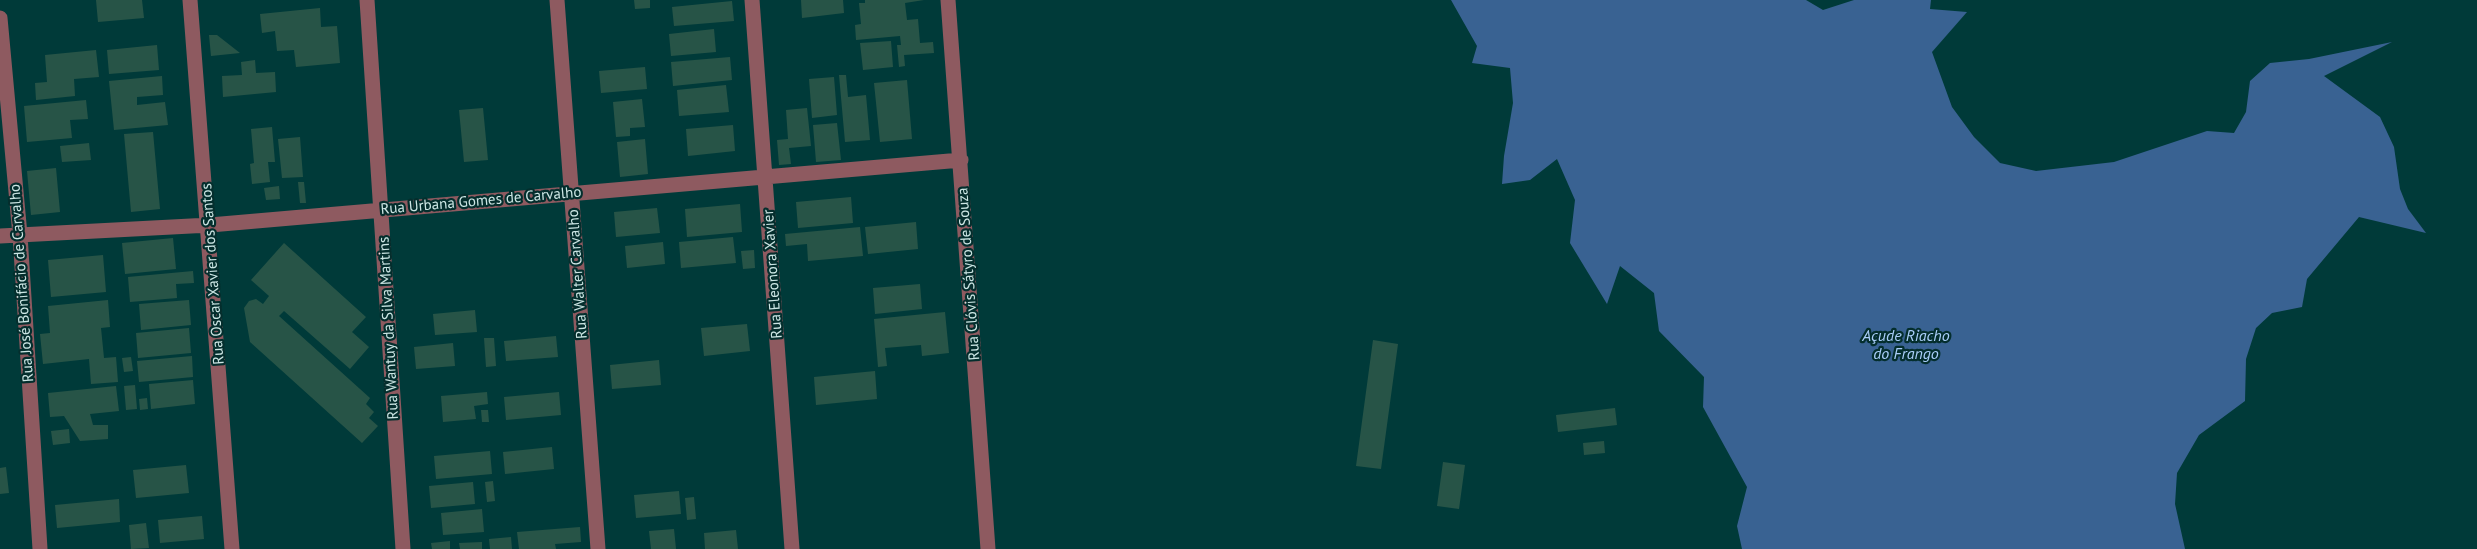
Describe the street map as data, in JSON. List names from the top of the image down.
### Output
{
  "streets": {
    "street": [
      "Rua Urbana Gomes de Carvalho",
      "Rua Oscar Xavier dos Santos",
      "Rua Walter Carvalho",
      "Rua Eleonora Xavier",
      "Rua Clóvis Sátyro de Souza",
      "Rua José Bonifácio de Carvalho",
      "Rua Wantuy da Silva Martins"
    ]
  },
  "crossings": [
    ["Rua Urbana Gomes de Carvalho", "Rua Oscar Xavier dos Santos"],
    ["Rua Urbana Gomes de Carvalho", "Rua Walter Carvalho"],
    ["Rua Urbana Gomes de Carvalho", "Rua Eleonora Xavier"],
    ["Rua Urbana Gomes de Carvalho", "Rua Clóvis Sátyro de Souza"],
    ["Rua Urbana Gomes de Carvalho", "Rua José Bonifácio de Carvalho"],
    ["Rua Urbana Gomes de Carvalho", "Rua Wantuy da Silva Martins"]
  ],
  "water": ["Açude Riacho do Frango"]
}
